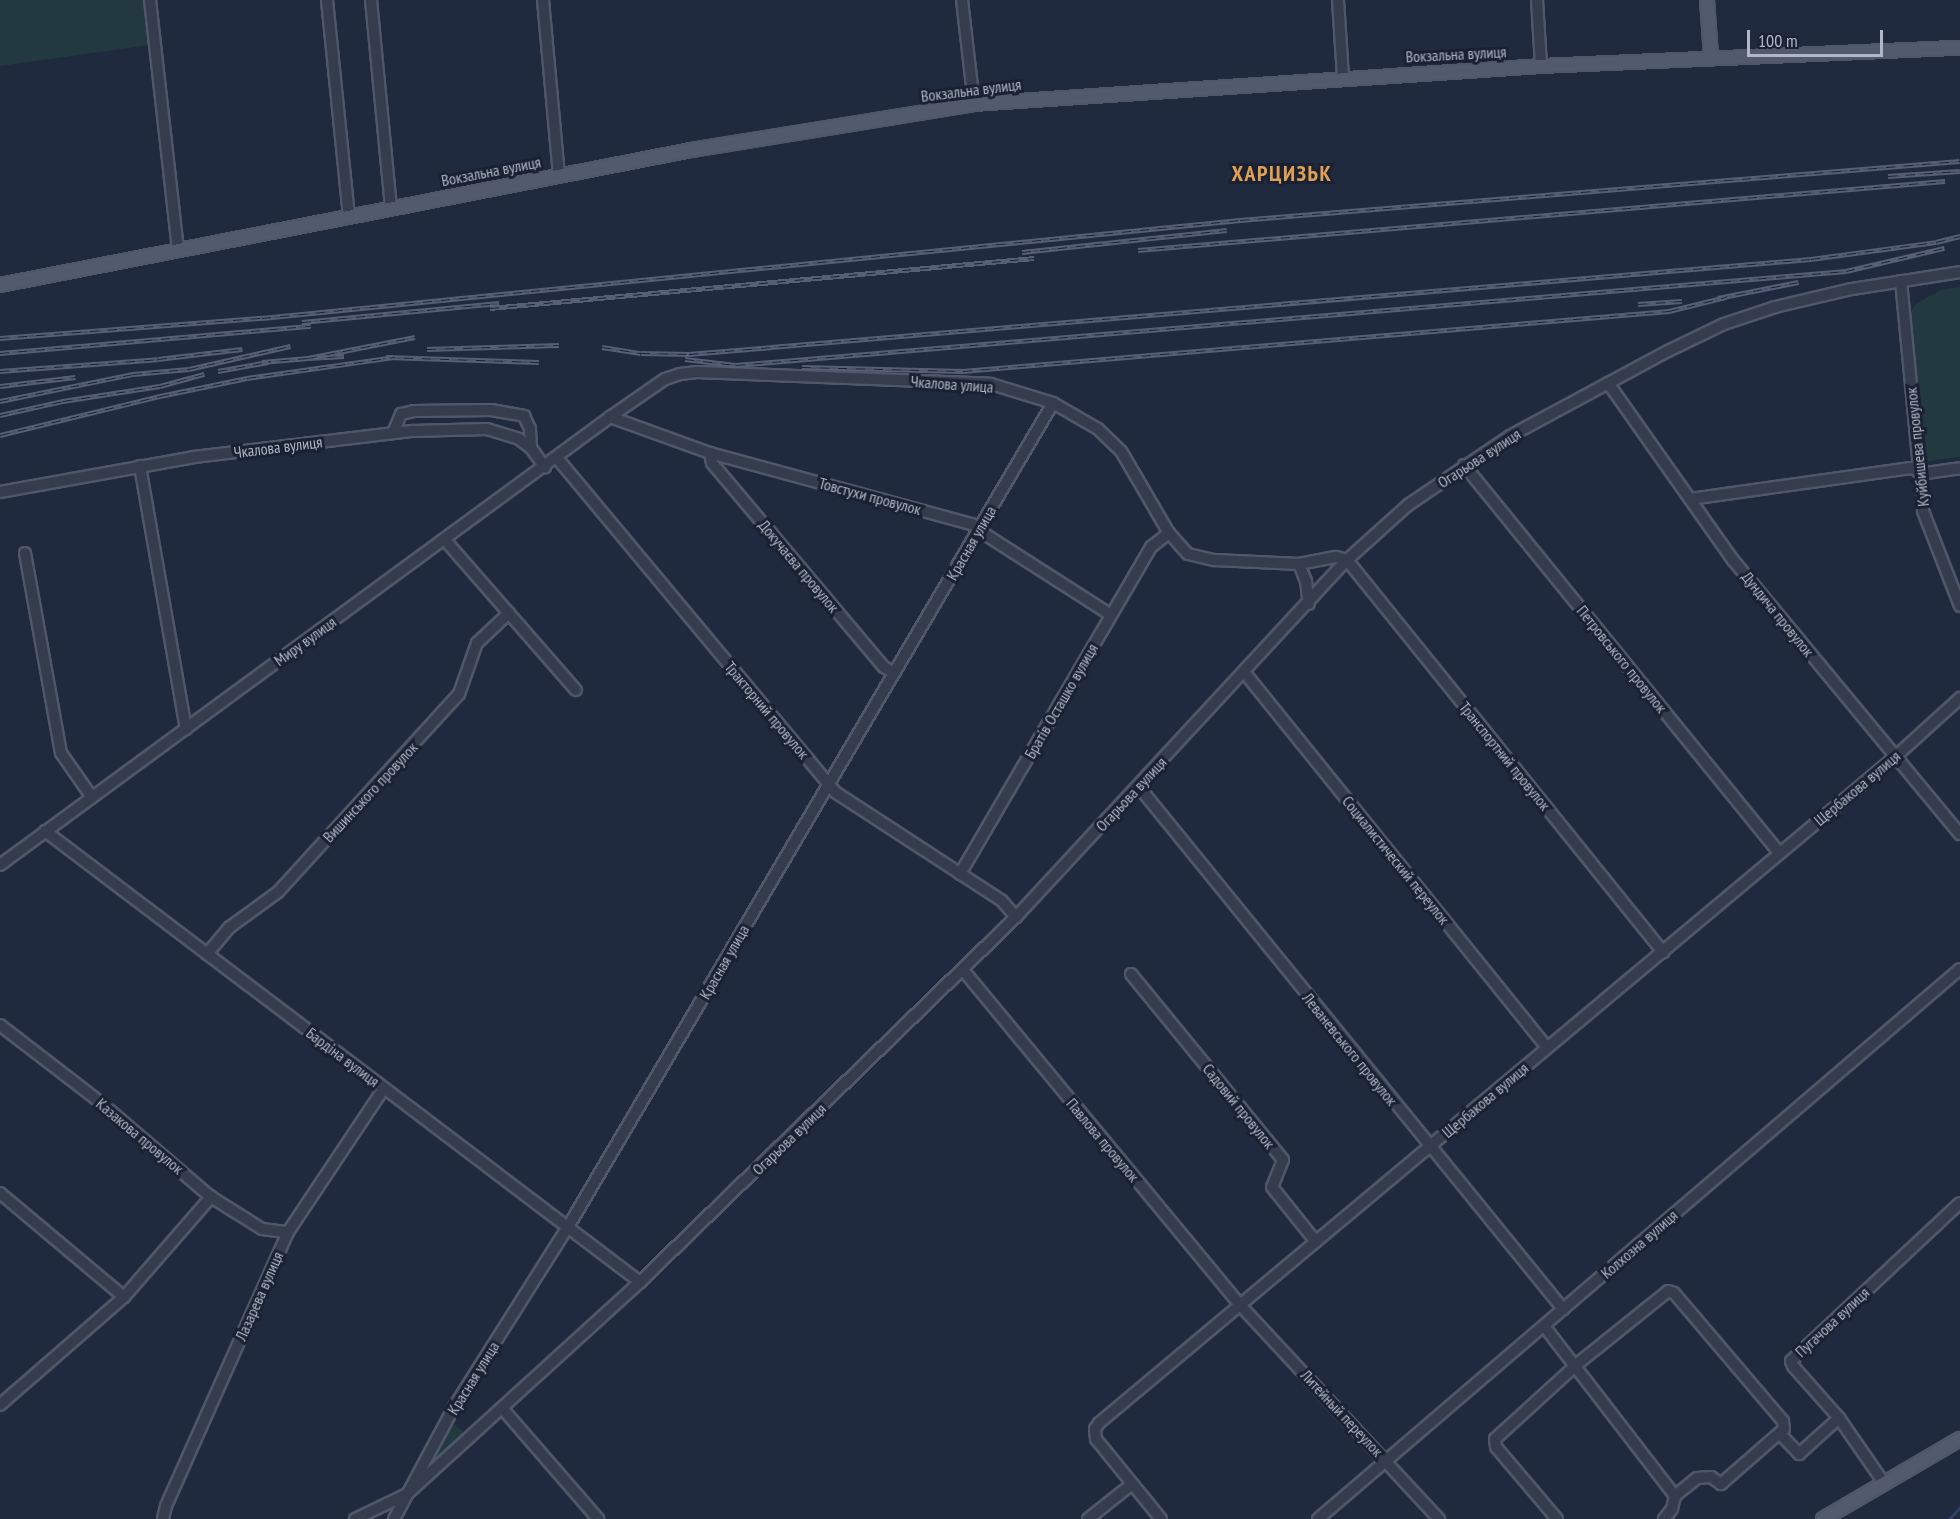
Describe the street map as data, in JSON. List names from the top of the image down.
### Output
{
  "streets": {
    "main road": ["Вокзальна вулиця"],
    "street": [
      "Чкалова улица",
      "Чкалова вулиця",
      "Куйбишева провулок",
      "Огарьова вулиця",
      "Товстухи провулок",
      "Красная улица",
      "Докучаєва провулок",
      "Дундича провулок",
      "Миру вулиця",
      "Петровського провулок",
      "Братів Осташко вулиця",
      "Тракторний провулок",
      "Транспортний провулок",
      "Щербакова вулиця",
      "Вишинського провулок",
      "Социалистический переулок",
      "Леваневського провулок",
      "Бардіна вулиця",
      "Садовий провулок",
      "Казакова провулок",
      "Павлова провулок",
      "Колхозна вулиця",
      "Лазарева вулиця",
      "Пугачова вулиця",
      "Литейный переулок"
    ]
  },
  "crossings": [
    ["Чкалова улица", "Огарьова вулиця"],
    ["Чкалова улица", "Товстухи провулок"],
    ["Чкалова улица", "Красная улица"],
    ["Чкалова улица", "Миру вулиця"],
    ["Чкалова улица", "Братів Осташко вулиця"],
    ["Чкалова улица", "Транспортний провулок"],
    ["Чкалова вулиця", "Миру вулиця"],
    ["Куйбишева провулок", "Огарьова вулиця"],
    ["Огарьова вулиця", "Красная улица"],
    ["Огарьова вулиця", "Дундича провулок"],
    ["Огарьова вулиця", "Петровського провулок"],
    ["Огарьова вулиця", "Тракторний провулок"],
    ["Огарьова вулиця", "Транспортний провулок"],
    ["Огарьова вулиця", "Социалистический переулок"],
    ["Огарьова вулиця", "Леваневського провулок"],
    ["Огарьова вулиця", "Бардіна вулиця"],
    ["Огарьова вулиця", "Павлова провулок"],
    ["Товстухи провулок", "Красная улица"],
    ["Товстухи провулок", "Докучаєва провулок"],
    ["Товстухи провулок", "Миру вулиця"],
    ["Товстухи провулок", "Братів Осташко вулиця"],
    ["Красная улица", "Докучаєва провулок"],
    ["Красная улица", "Тракторний провулок"],
    ["Красная улица", "Бардіна вулиця"],
    ["Дундича провулок", "Щербакова вулиця"],
    ["Миру вулиця", "Тракторний провулок"],
    ["Миру вулиця", "Бардіна вулиця"],
    ["Петровського провулок", "Щербакова вулиця"],
    ["Братів Осташко вулиця", "Тракторний провулок"],
    ["Транспортний провулок", "Щербакова вулиця"],
    ["Щербакова вулиця", "Социалистический переулок"],
    ["Щербакова вулиця", "Леваневського провулок"],
    ["Щербакова вулиця", "Садовий провулок"],
    ["Щербакова вулиця", "Павлова провулок"],
    ["Щербакова вулиця", "Литейный переулок"],
    ["Вишинського провулок", "Бардіна вулиця"],
    ["Леваневського провулок", "Колхозна вулиця"],
    ["Бардіна вулиця", "Лазарева вулиця"],
    ["Казакова провулок", "Лазарева вулиця"],
    ["Павлова провулок", "Литейный переулок"],
    ["Колхозна вулиця", "Литейный переулок"]
  ],
  "districts": ["ХАРЦИЗЬК"],
  "scale_bar": "100 m"
}
